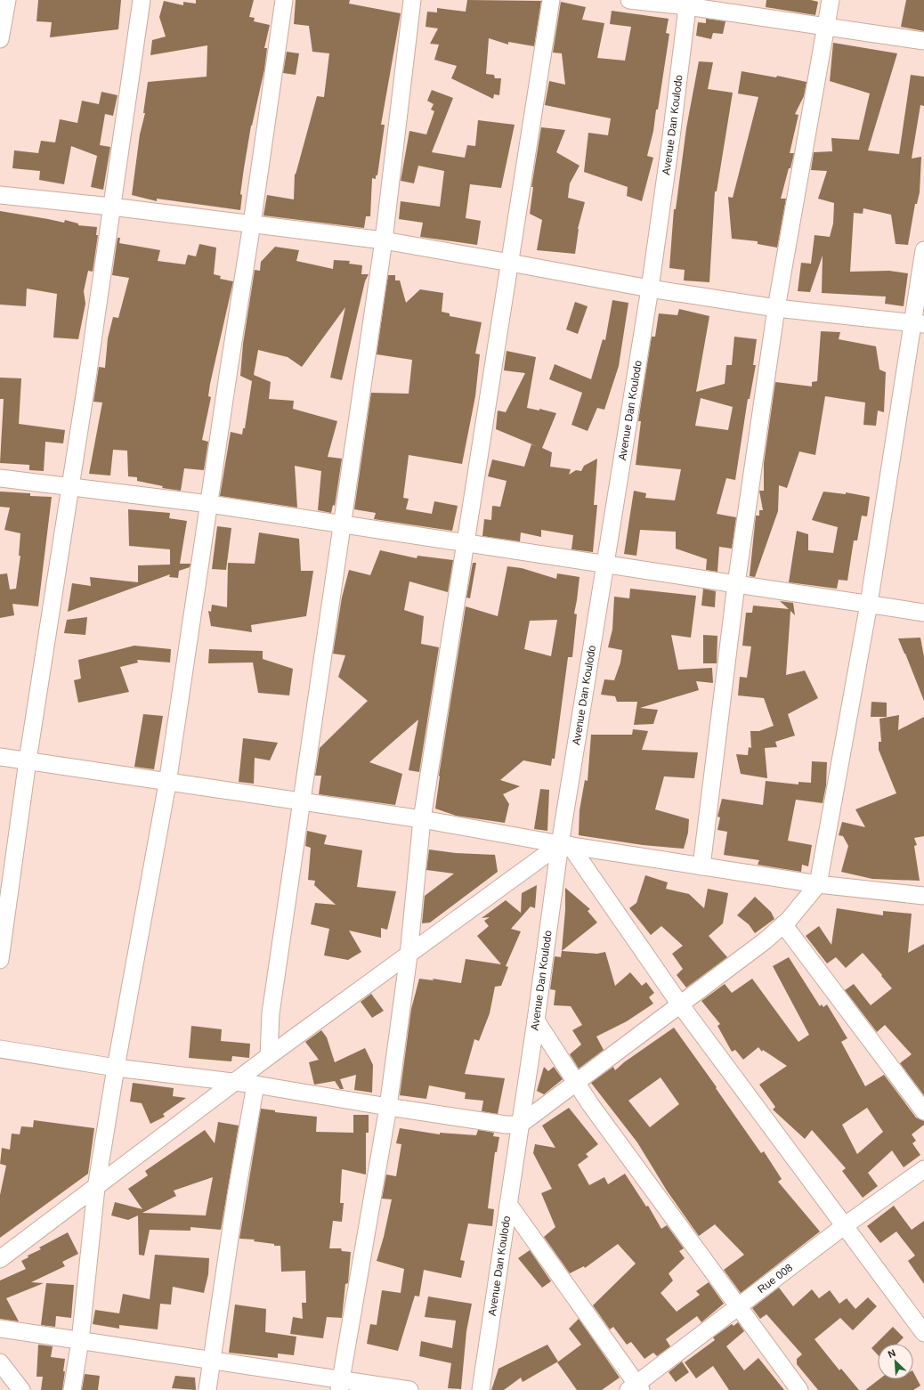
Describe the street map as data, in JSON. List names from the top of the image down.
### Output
{
  "streets": {
    "street": ["Avenue Dan Koulodo", "Rue 008"]
  },
  "north": "top left"
}
